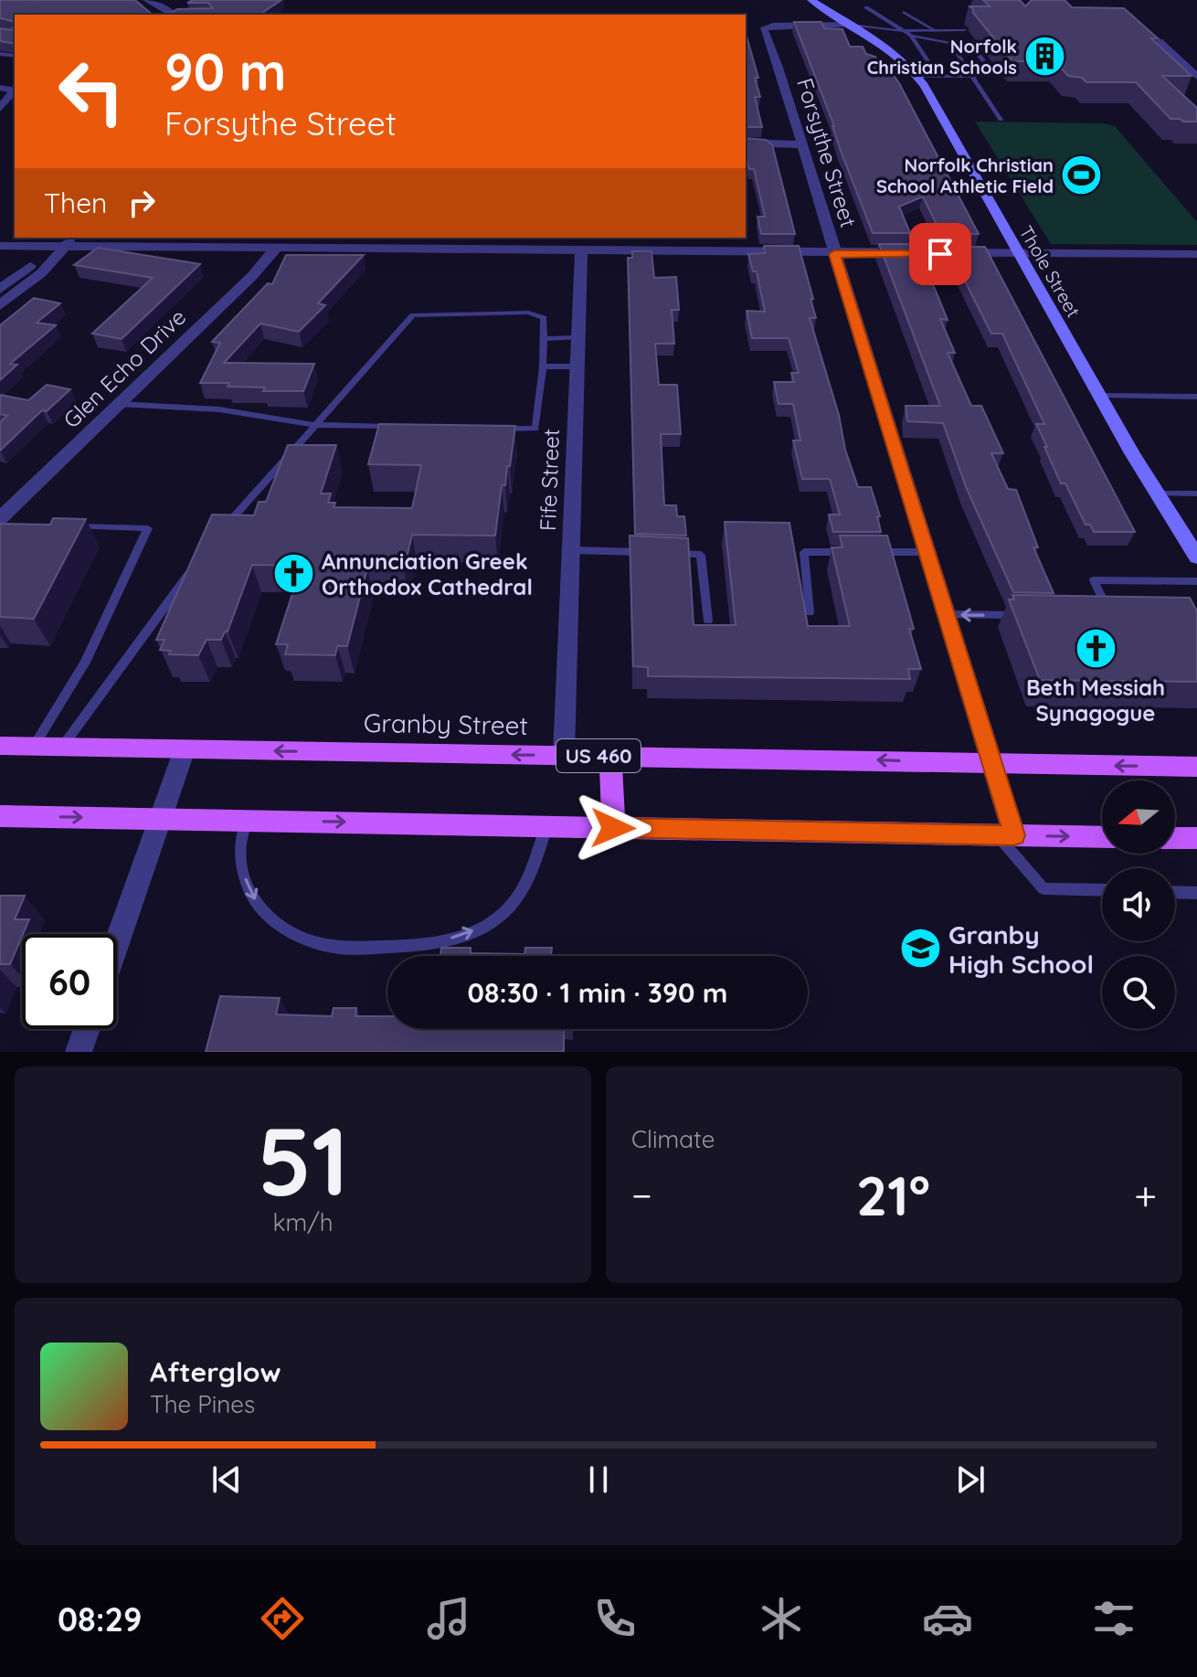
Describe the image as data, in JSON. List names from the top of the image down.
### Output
{
  "streets": {
    "main road": ["Granby Street", "US 460"],
    "street": [
      "Forsythe Street",
      "Thole Street",
      "Glen Echo Drive",
      "Fife Street"
    ]
  },
  "crossings": [
    ["Forsythe Street", "Thole Street"],
    ["Forsythe Street", "Granby Street"],
    ["Fife Street", "Granby Street"]
  ],
  "places": {
    "building": ["Norfolk Christian Schools"],
    "sports": ["Norfolk Christian School Athletic Field"],
    "church": ["Annunciation Greek Orthodox Cathedral", "Beth Messiah Synagogue"],
    "school or university": ["Granby High School"]
  },
  "north": "left",
  "page": {
    "turn": ["90 m", "Forsythe Street"],
    "then": "Then",
    "limit": "60",
    "trip": "08:30 · 1 min · 390 m",
    "tile": [
      ["51", "km/h"],
      "Climate"
    ],
    "heat": ["−", "21°", "+"],
    "song": ["Afterglow", "The Pines"],
    "tabs": "08:29"
  }
}
